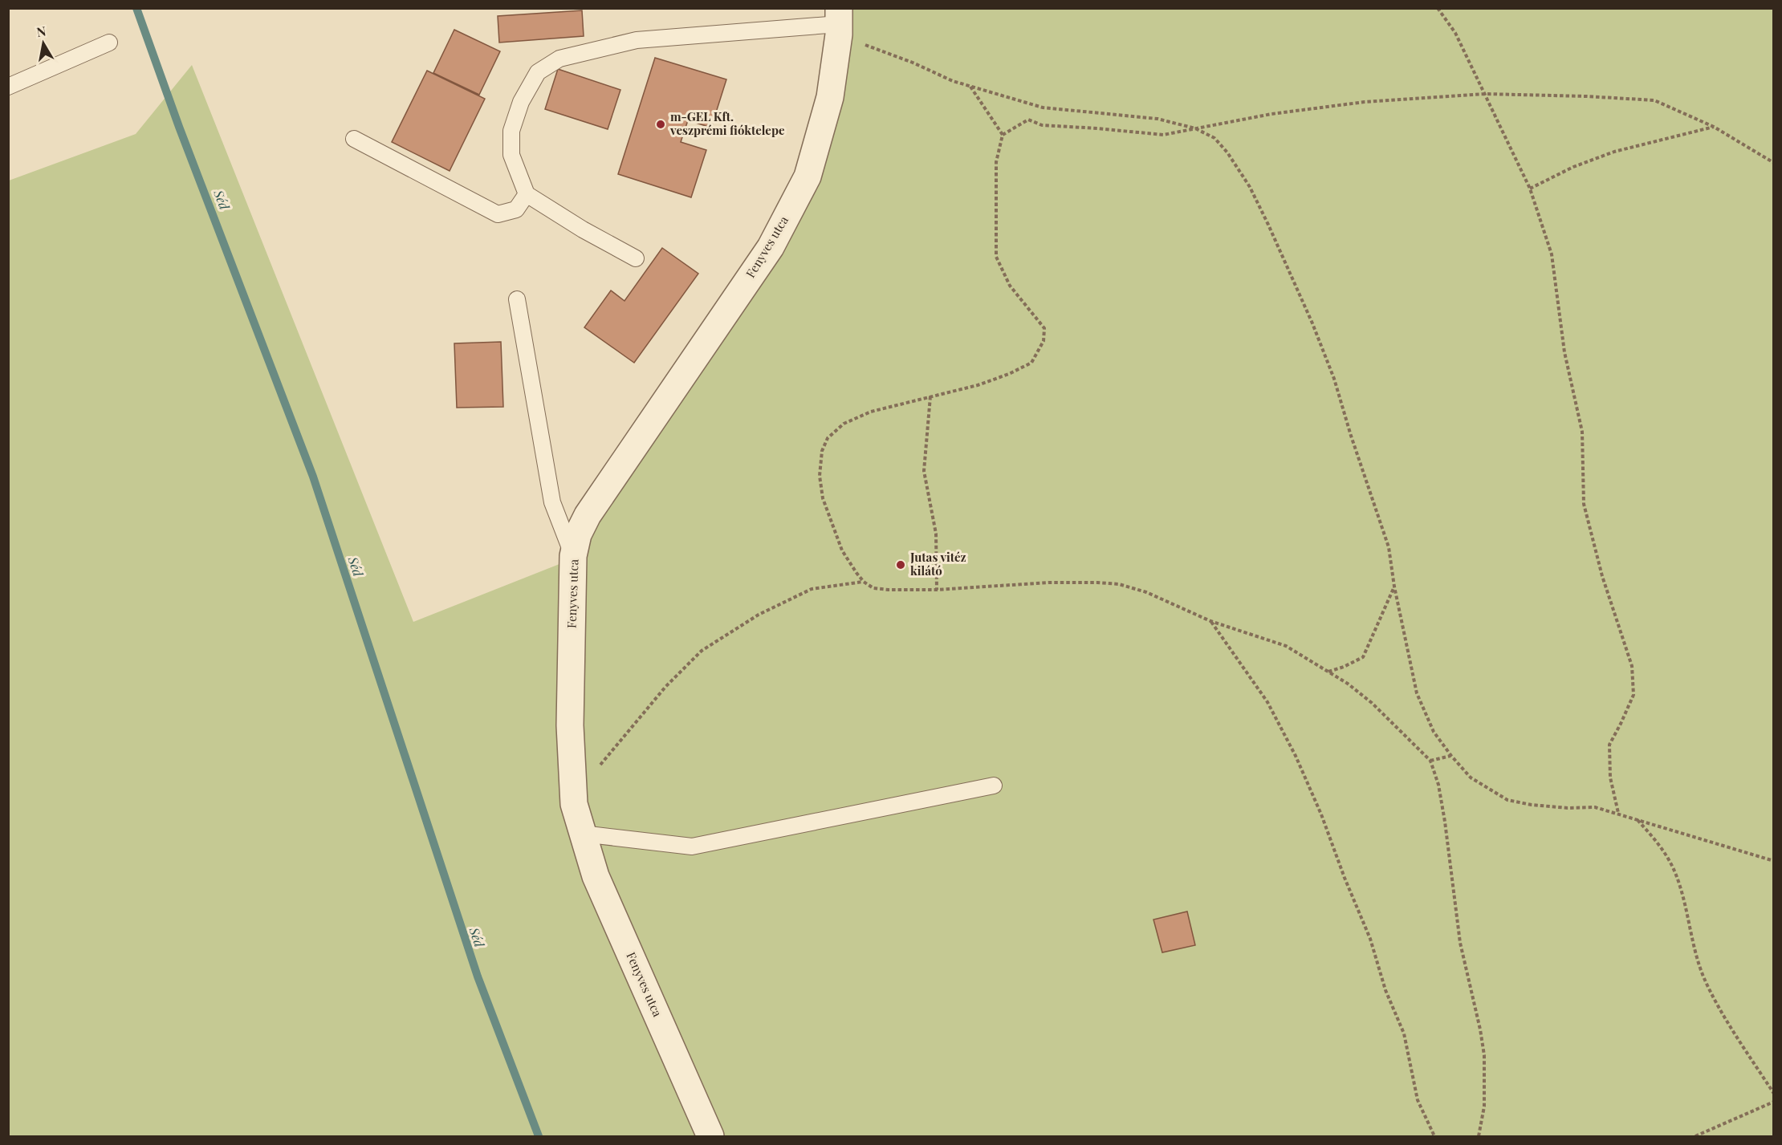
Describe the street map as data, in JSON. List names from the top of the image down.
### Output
{
  "streets": {
    "street": ["Fenyves utca"]
  },
  "water": ["Séd"],
  "places": ["m-GEL Kft. veszprémi fióktelepe", "Jutas vitéz kilátó"],
  "north": "top"
}
